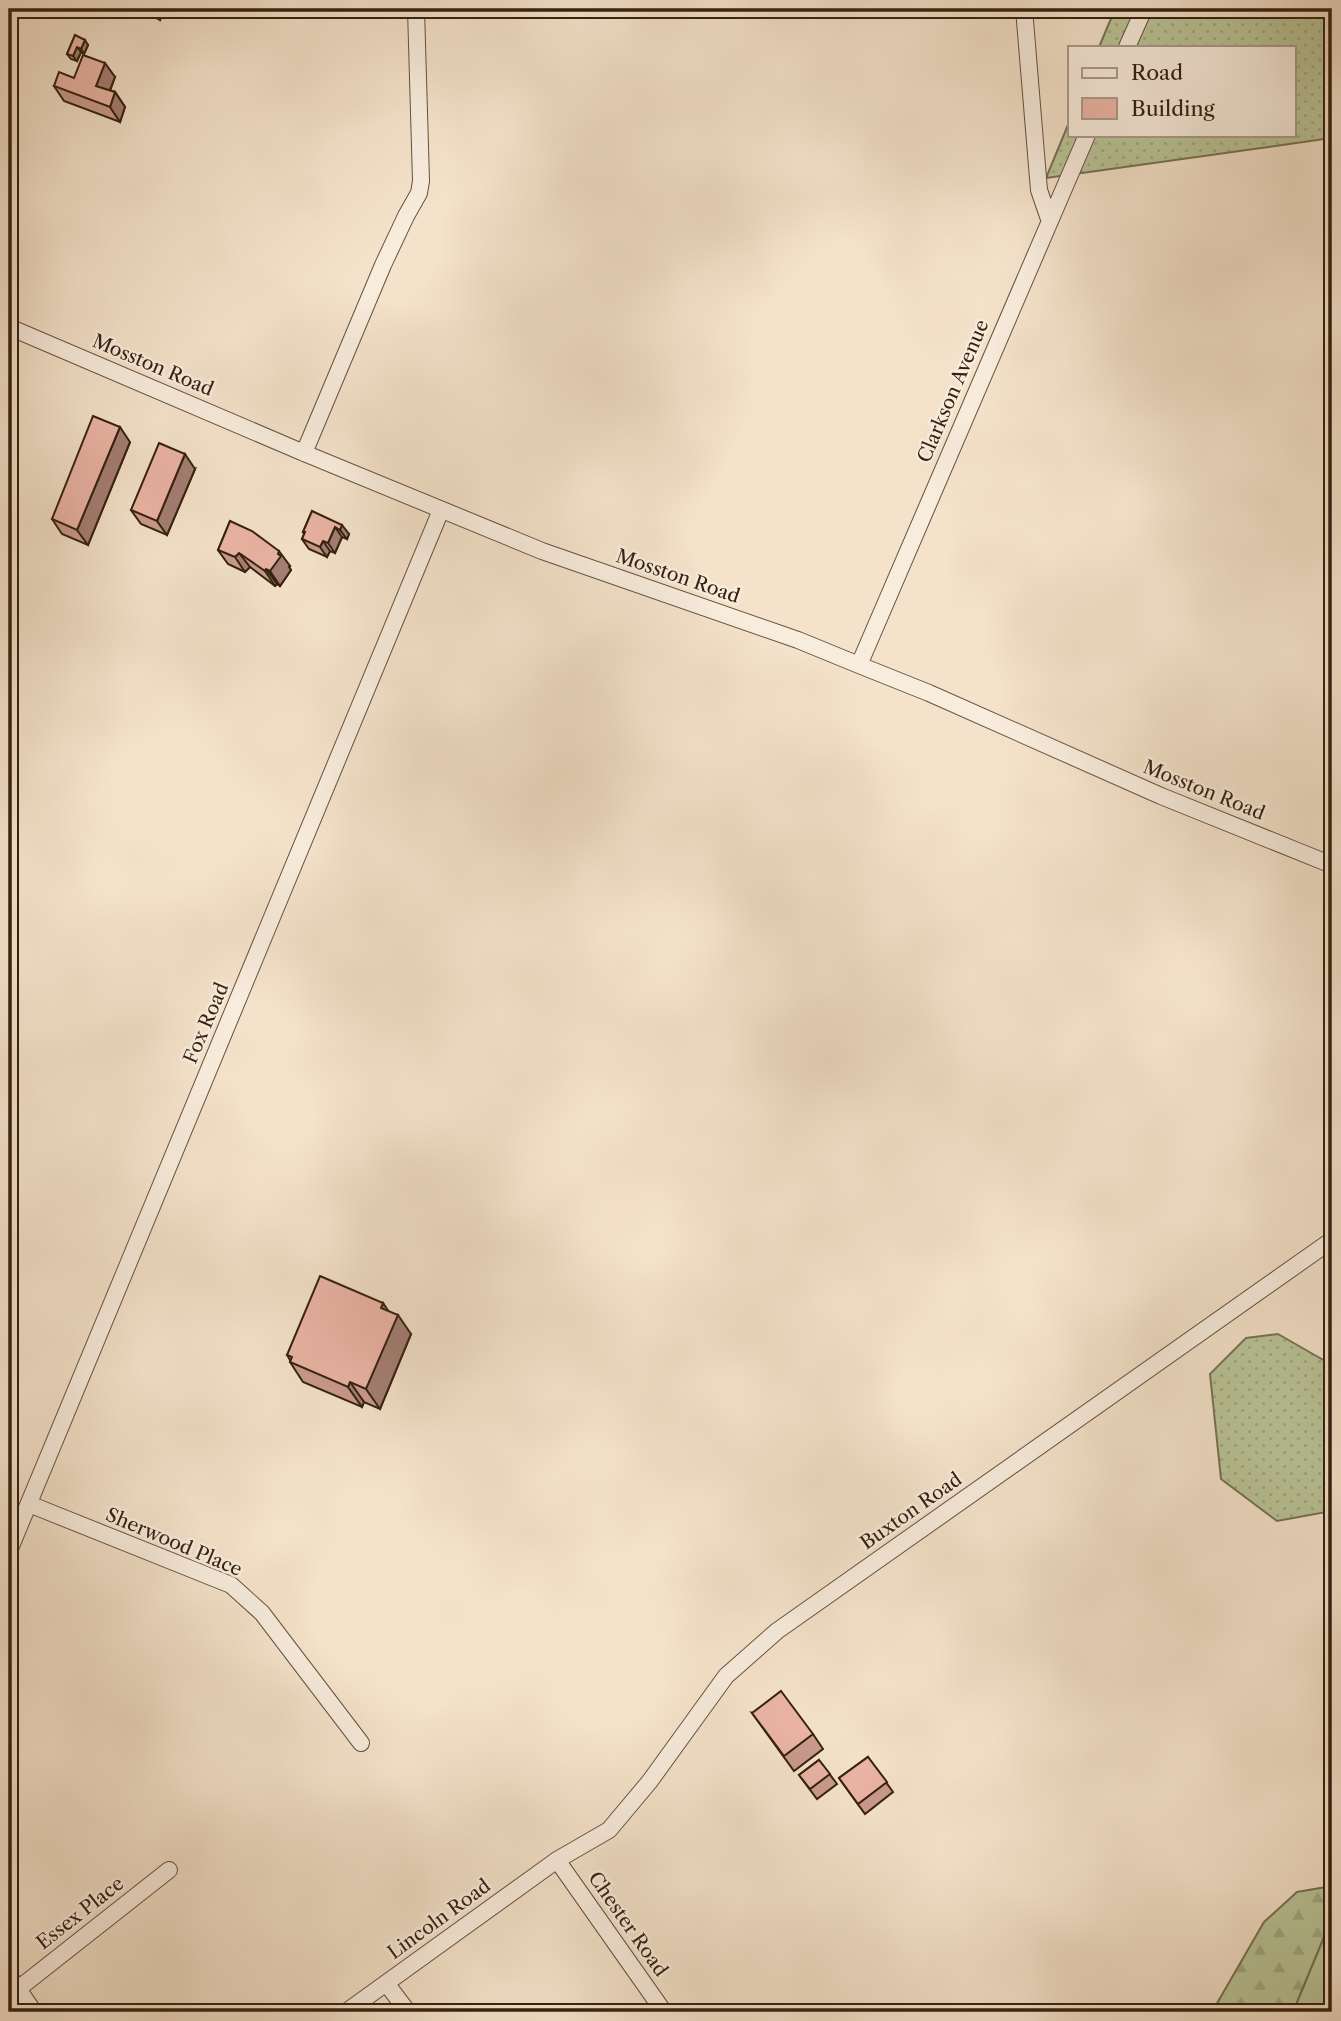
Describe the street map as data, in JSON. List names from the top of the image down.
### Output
{
  "streets": {
    "street": [
      "Mosston Road",
      "Clarkson Avenue",
      "Fox Road",
      "Buxton Road",
      "Sherwood Place",
      "Essex Place",
      "Lincoln Road",
      "Chester Road"
    ]
  },
  "crossings": [
    ["Mosston Road", "Clarkson Avenue"],
    ["Mosston Road", "Fox Road"],
    ["Fox Road", "Sherwood Place"],
    ["Buxton Road", "Lincoln Road"],
    ["Buxton Road", "Chester Road"],
    ["Lincoln Road", "Chester Road"]
  ],
  "legend": ["Road", "Building"]
}
